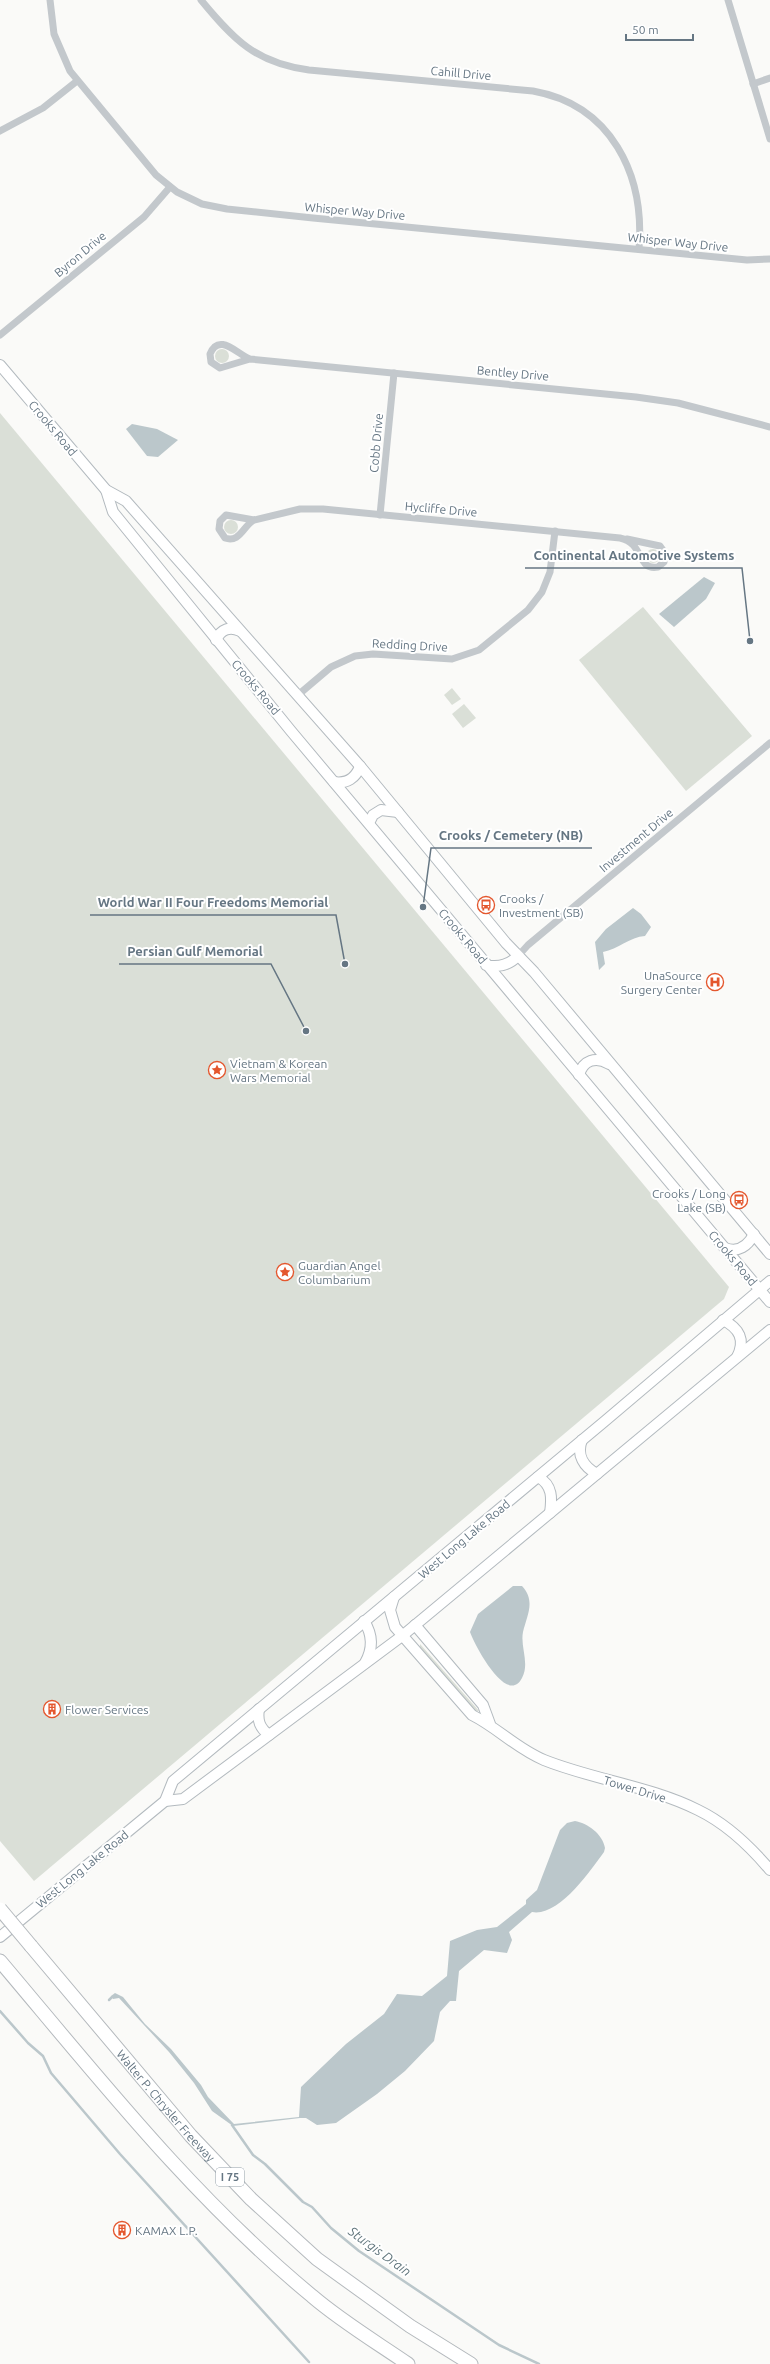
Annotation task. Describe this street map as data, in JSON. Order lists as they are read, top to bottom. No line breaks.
{"streets":{"highway":["Walter P. Chrysler Freeway","I 75"],"main road":["Crooks Road","West Long Lake Road","Tower Drive"],"street":["Cahill Drive","Whisper Way Drive","Byron Drive","Bentley Drive","Cobb Drive","Hycliffe Drive","Redding Drive","Investment Drive"]},"crossings":[["Cahill Drive","Whisper Way Drive"],["Whisper Way Drive","Byron Drive"],["Bentley Drive","Cobb Drive"],["Crooks Road","Redding Drive"],["Crooks Road","Investment Drive"],["Crooks Road","West Long Lake Road"],["Cobb Drive","Hycliffe Drive"],["Hycliffe Drive","Redding Drive"],["West Long Lake Road","Tower Drive"]],"water":["Sturgis Drain"],"places":{"other":["Continental Automotive Systems","Crooks / Cemetery (NB)","World War II Four Freedoms Memorial","Persian Gulf Memorial"],"bus stop":["Crooks / Investment (SB)","Crooks / Long Lake (SB)"],"hospital":["UnaSource Surgery Center"],"place":["Vietnam & Korean Wars Memorial","Guardian Angel Columbarium"],"building":["Flower Services","KAMAX L.P."]},"scale_bar":"50 m"}
